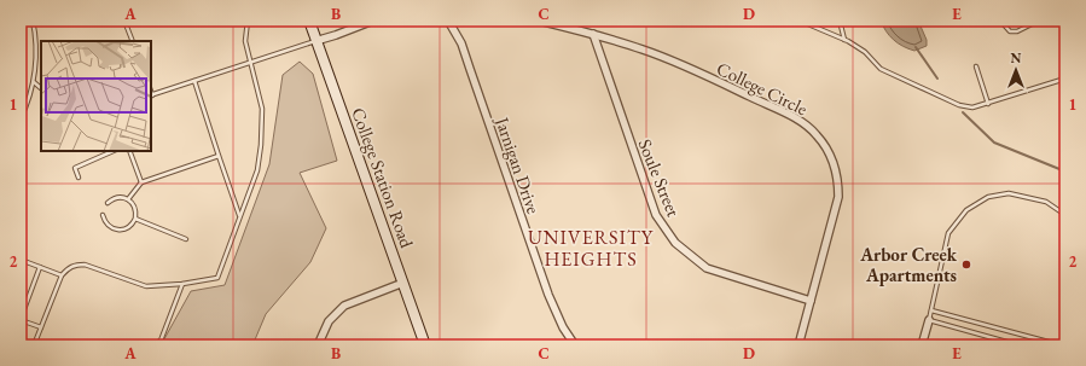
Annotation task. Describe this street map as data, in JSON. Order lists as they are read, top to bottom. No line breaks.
{"streets":{"main road":["College Station Road"],"street":["College Circle","Jarnigan Drive","Soule Street"]},"crossings":[["College Circle","Soule Street"]],"districts":["UNIVERSITY HEIGHTS"],"places":["Arbor Creek Apartments"],"north":"top","grid":{"columns":["A","B","C","D","E"],"rows":["1","2"]}}
